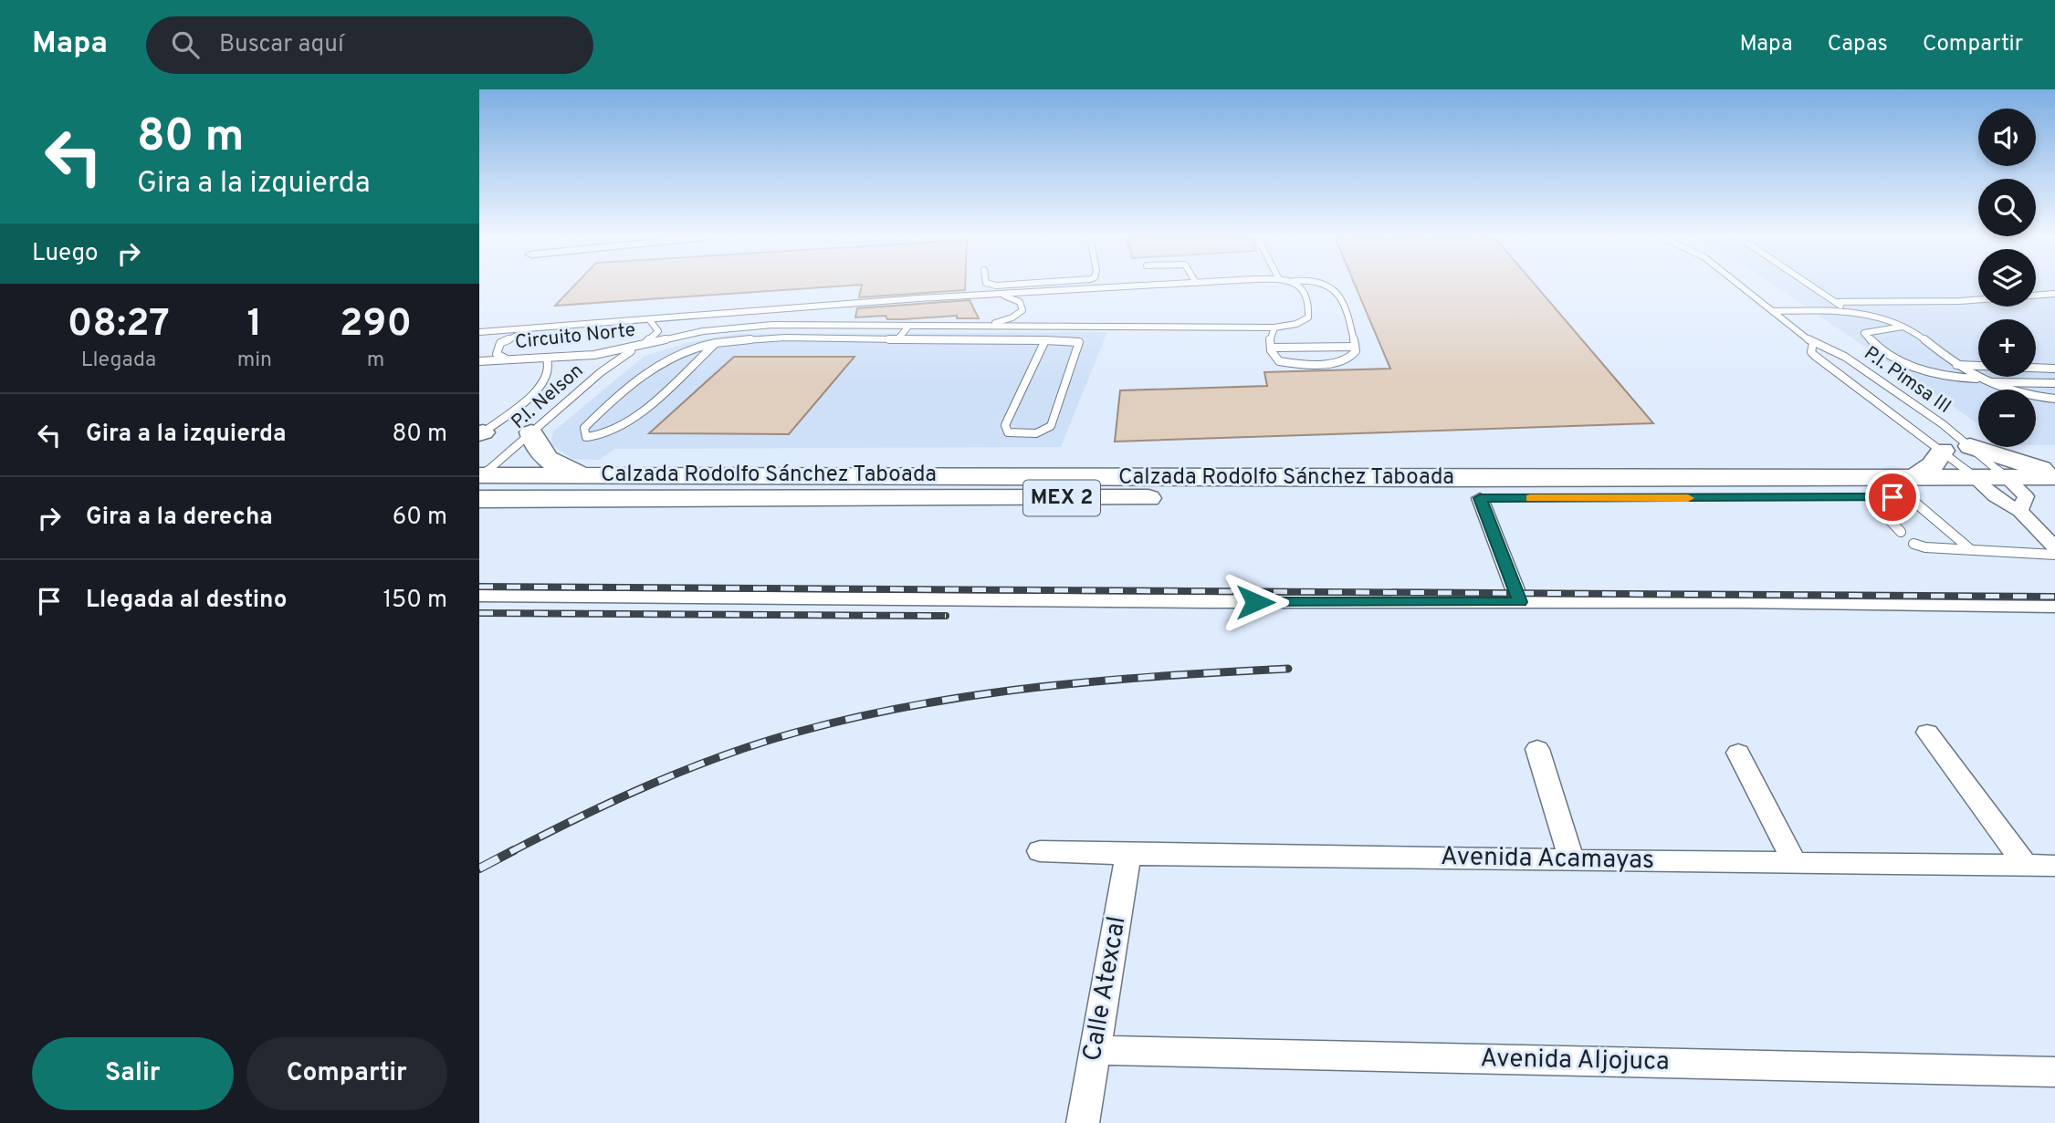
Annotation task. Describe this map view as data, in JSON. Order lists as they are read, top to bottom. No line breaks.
{"streets":{"main road":["Calzada Rodolfo Sánchez Taboada","MEX 2"],"street":["Avenida Acamayas","Calle Atexcal","Avenida Aljojuca"],"lane":["Circuito Norte","P.I. Pimsa III","P.I. Nelson"]},"crossings":[["Circuito Norte","P.I. Nelson"],["P.I. Pimsa III","Calzada Rodolfo Sánchez Taboada"],["P.I. Nelson","Calzada Rodolfo Sánchez Taboada"],["Avenida Acamayas","Calle Atexcal"],["Calle Atexcal","Avenida Aljojuca"]],"page":{"header":"Mapa","search":"Buscar aquí","nav":["Mapa","Capas","Compartir"],"turn":["80 m","Gira a la izquierda"],"map_buttons":["+","−"],"then":"Luego","eta":["08:27","Llegada","1","min","290","m"],"list":[{"name":"Gira a la izquierda","value":"80 m"},{"name":"Gira a la derecha","value":"60 m"},{"name":"Llegada al destino","value":"150 m"}],"buttons":["Salir","Compartir"]}}
